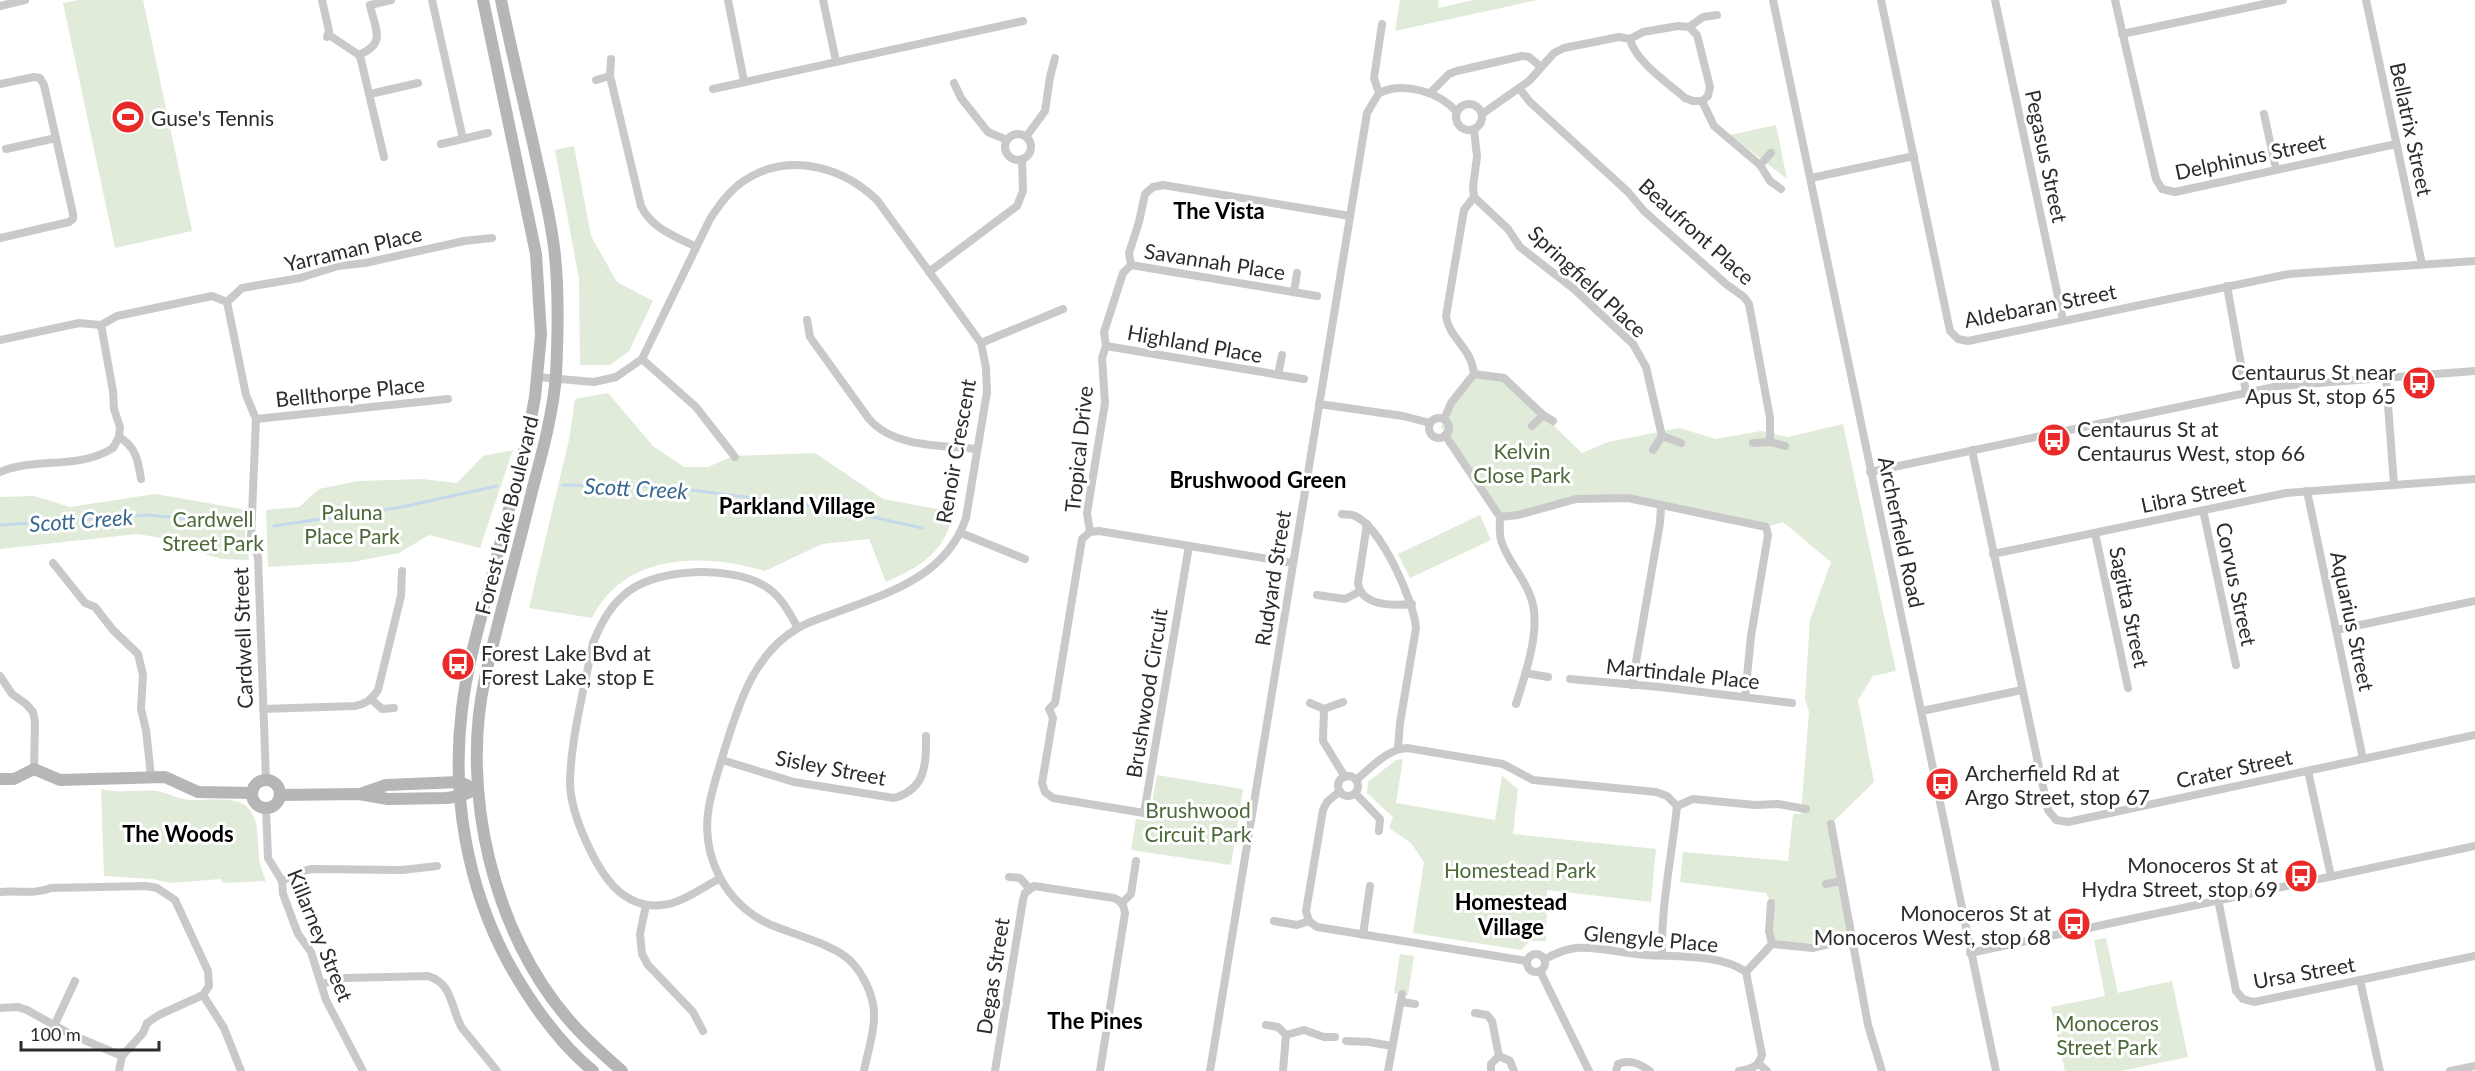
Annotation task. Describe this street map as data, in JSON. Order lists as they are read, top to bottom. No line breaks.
{"streets":{"main road":["Forest Lake Boulevard"],"street":["Bellatrix Street","Pegasus Street","Delphinus Street","Beaufront Place","Yarraman Place","Savannah Place","Springfield Place","Aldebaran Street","Highland Place","Bellthorpe Place","Tropical Drive","Renoir Crescent","Libra Street","Archerfield Road","Rudyard Street","Corvus Street","Sagitta Street","Aquarius Street","Cardwell Street","Martindale Place","Brushwood Circuit","Sisley Street","Crater Street","Killarney Street","Glengyle Place","Ursa Street","Degas Street"]},"crossings":[["Bellatrix Street","Delphinus Street"],["Bellatrix Street","Aldebaran Street"],["Pegasus Street","Aldebaran Street"],["Yarraman Place","Cardwell Street"],["Savannah Place","Tropical Drive"],["Highland Place","Tropical Drive"],["Bellthorpe Place","Cardwell Street"],["Tropical Drive","Rudyard Street"],["Tropical Drive","Brushwood Circuit"],["Renoir Crescent","Forest Lake Boulevard"],["Renoir Crescent","Sisley Street"],["Libra Street","Corvus Street"],["Libra Street","Sagitta Street"],["Libra Street","Aquarius Street"],["Libra Street","Crater Street"],["Aquarius Street","Crater Street"],["Cardwell Street","Killarney Street"]],"districts":["The Vista","Brushwood Green","Parkland Village","The Woods","Homestead Village","The Pines"],"water":["Scott Creek"],"parks":["Kelvin Close Park","Paluna Place Park","Cardwell Street Park","Brushwood Circuit Park","Homestead Park","Monoceros Street Park"],"places":{"sports":["Guse's Tennis"],"bus stop":["Centaurus St near Apus St, stop 65","Centaurus St at Centaurus West, stop 66","Forest Lake Bvd at Forest Lake, stop E","Archerfield Rd at Argo Street, stop 67","Monoceros St at Hydra Street, stop 69","Monoceros St at Monoceros West, stop 68"]},"scale_bar":"100 m"}
